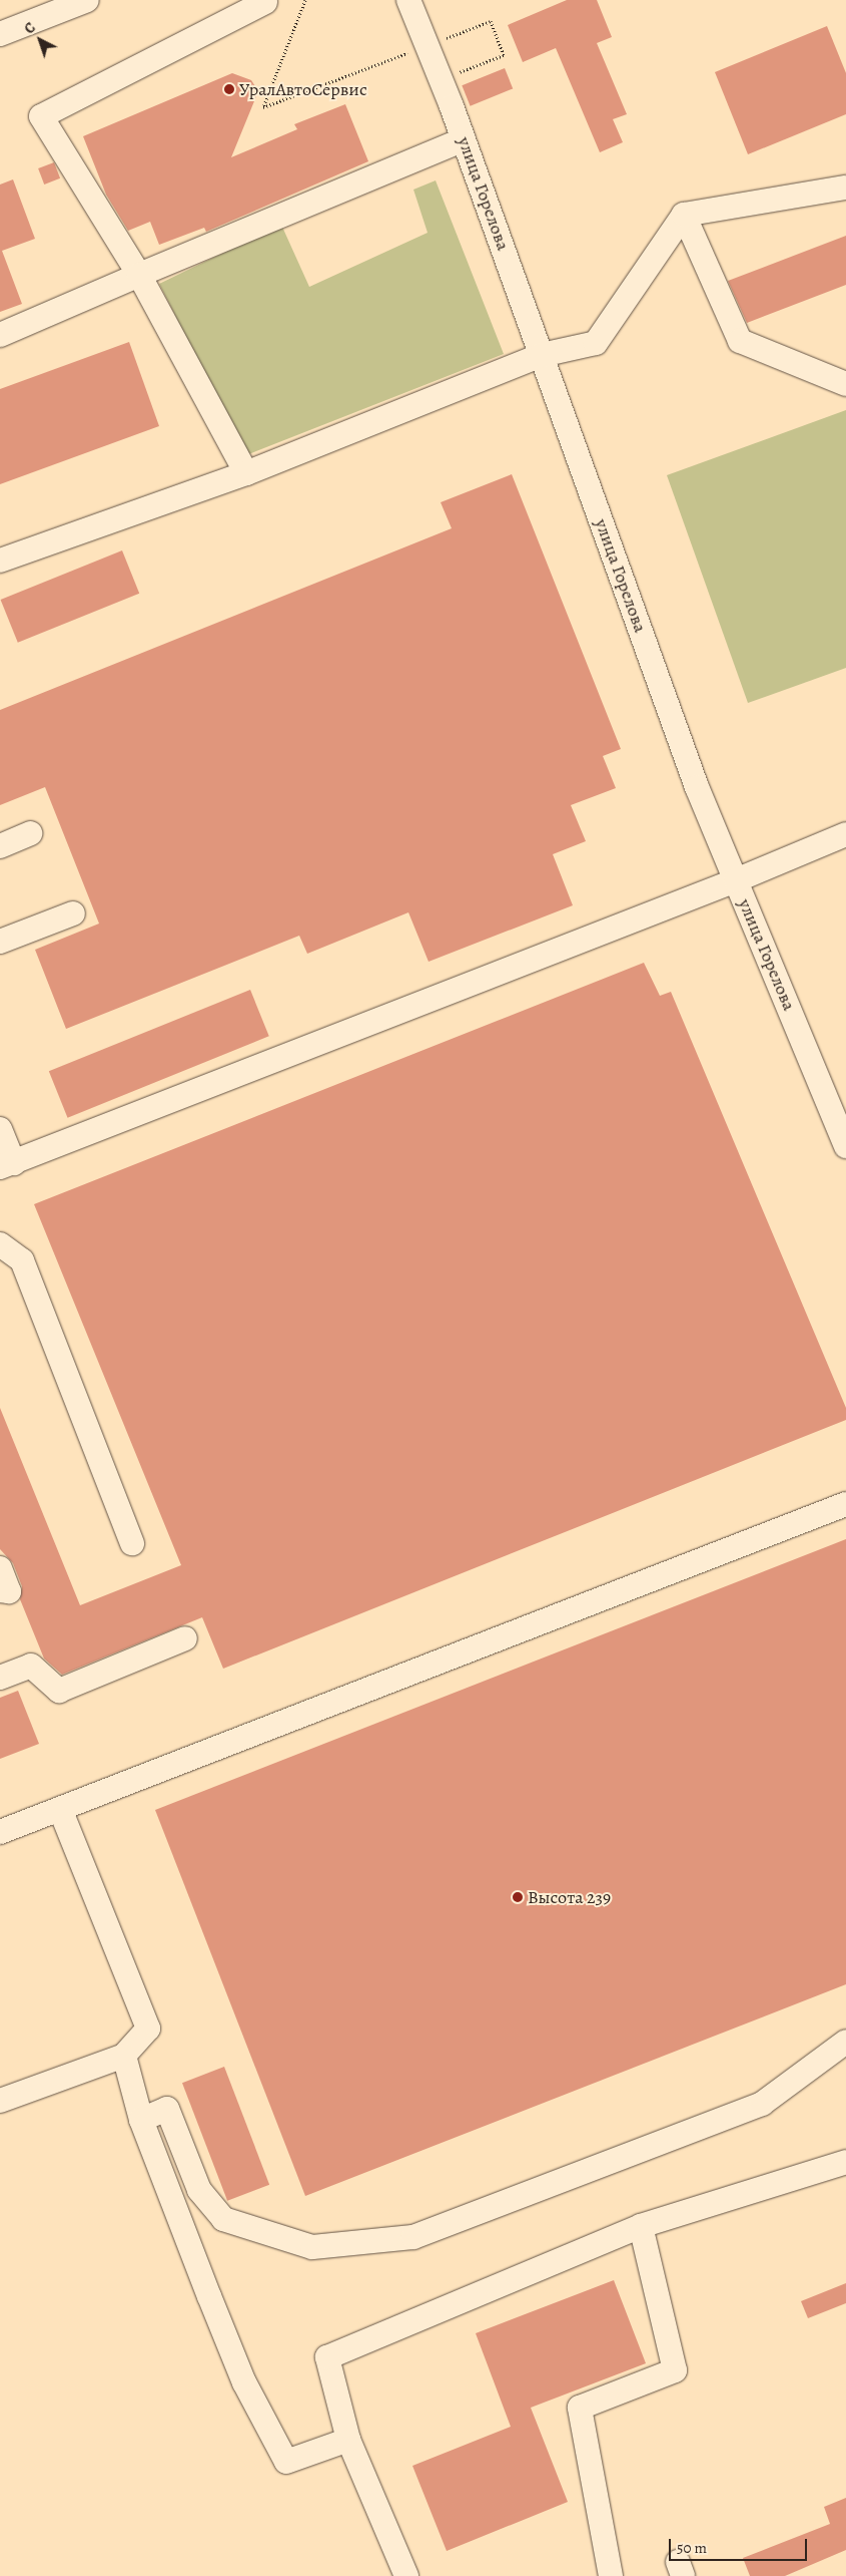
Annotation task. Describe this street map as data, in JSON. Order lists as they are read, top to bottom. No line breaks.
{"streets":{"street":["улица Горелова"]},"places":["УралАвтоСервис","Высота 239"],"scale_bar":"50 m","north":"top left"}
